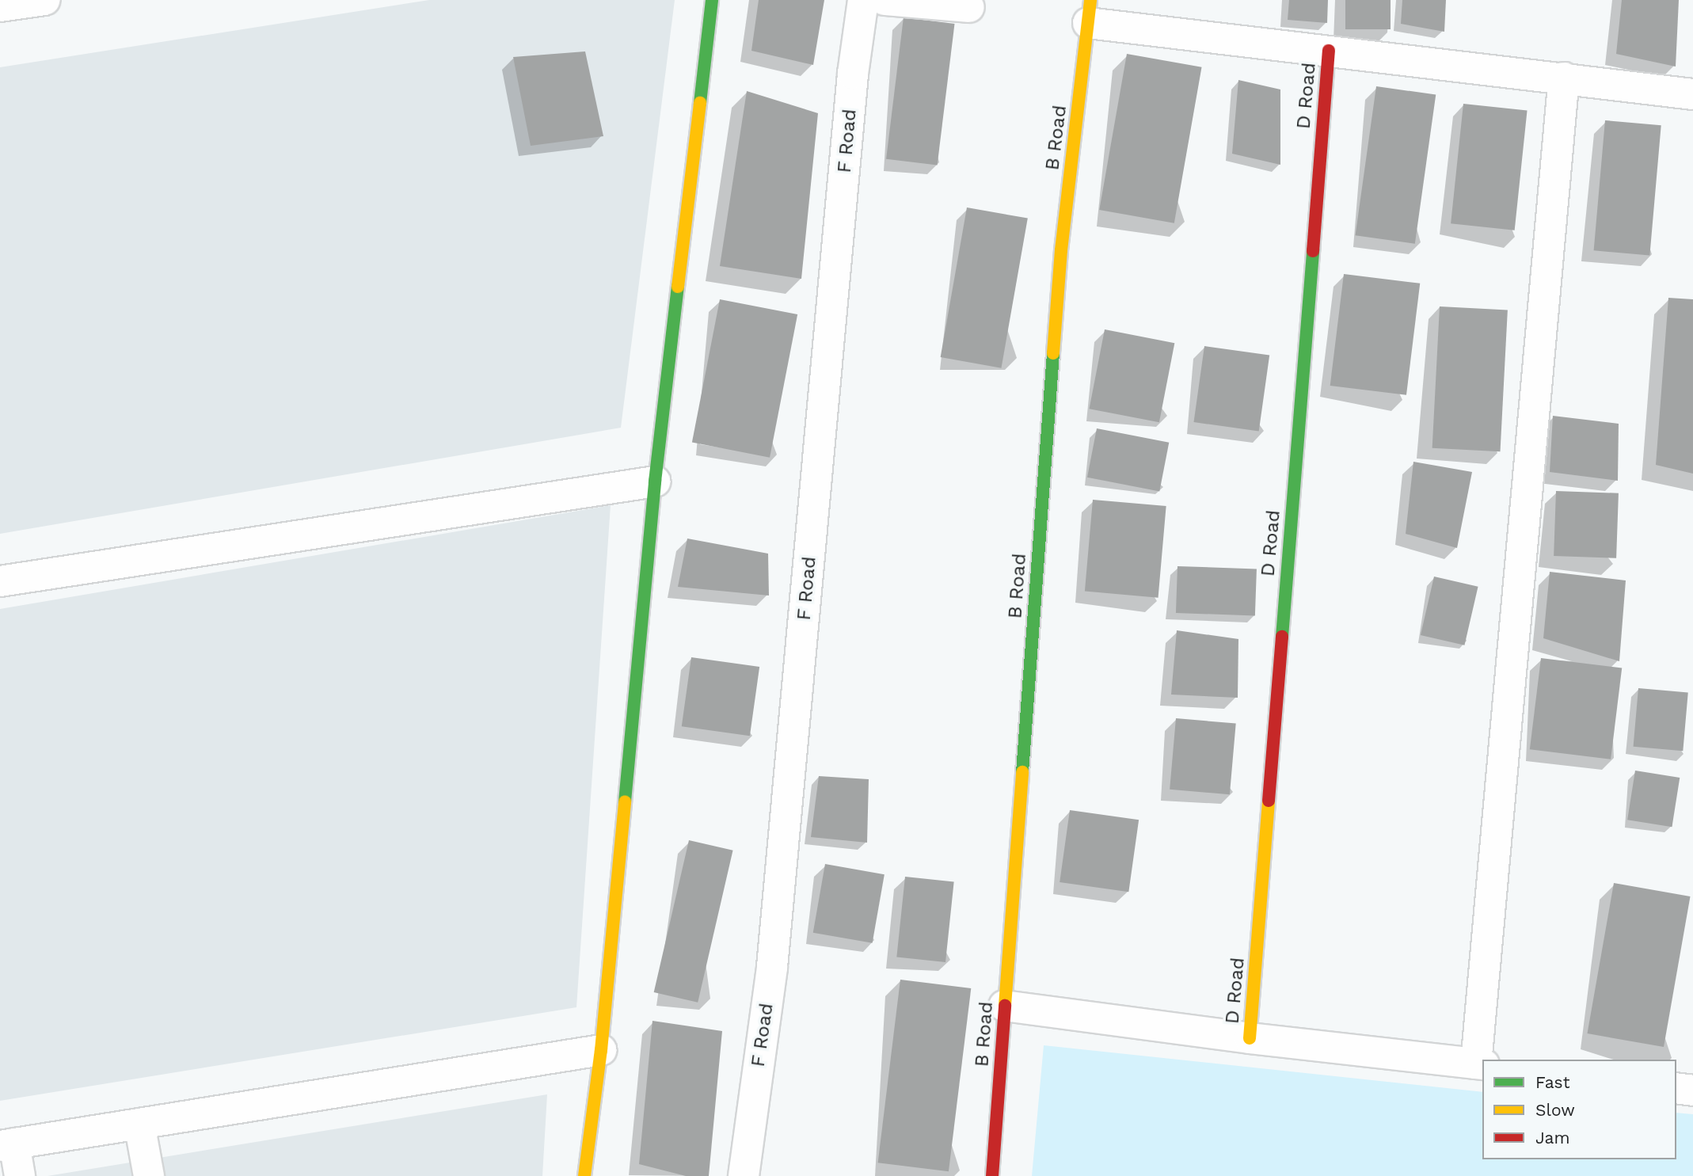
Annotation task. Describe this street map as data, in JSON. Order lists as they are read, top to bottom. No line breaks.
{"streets":{"street":["D Road","B Road","F Road"]},"legend":["Fast","Slow","Jam"]}
